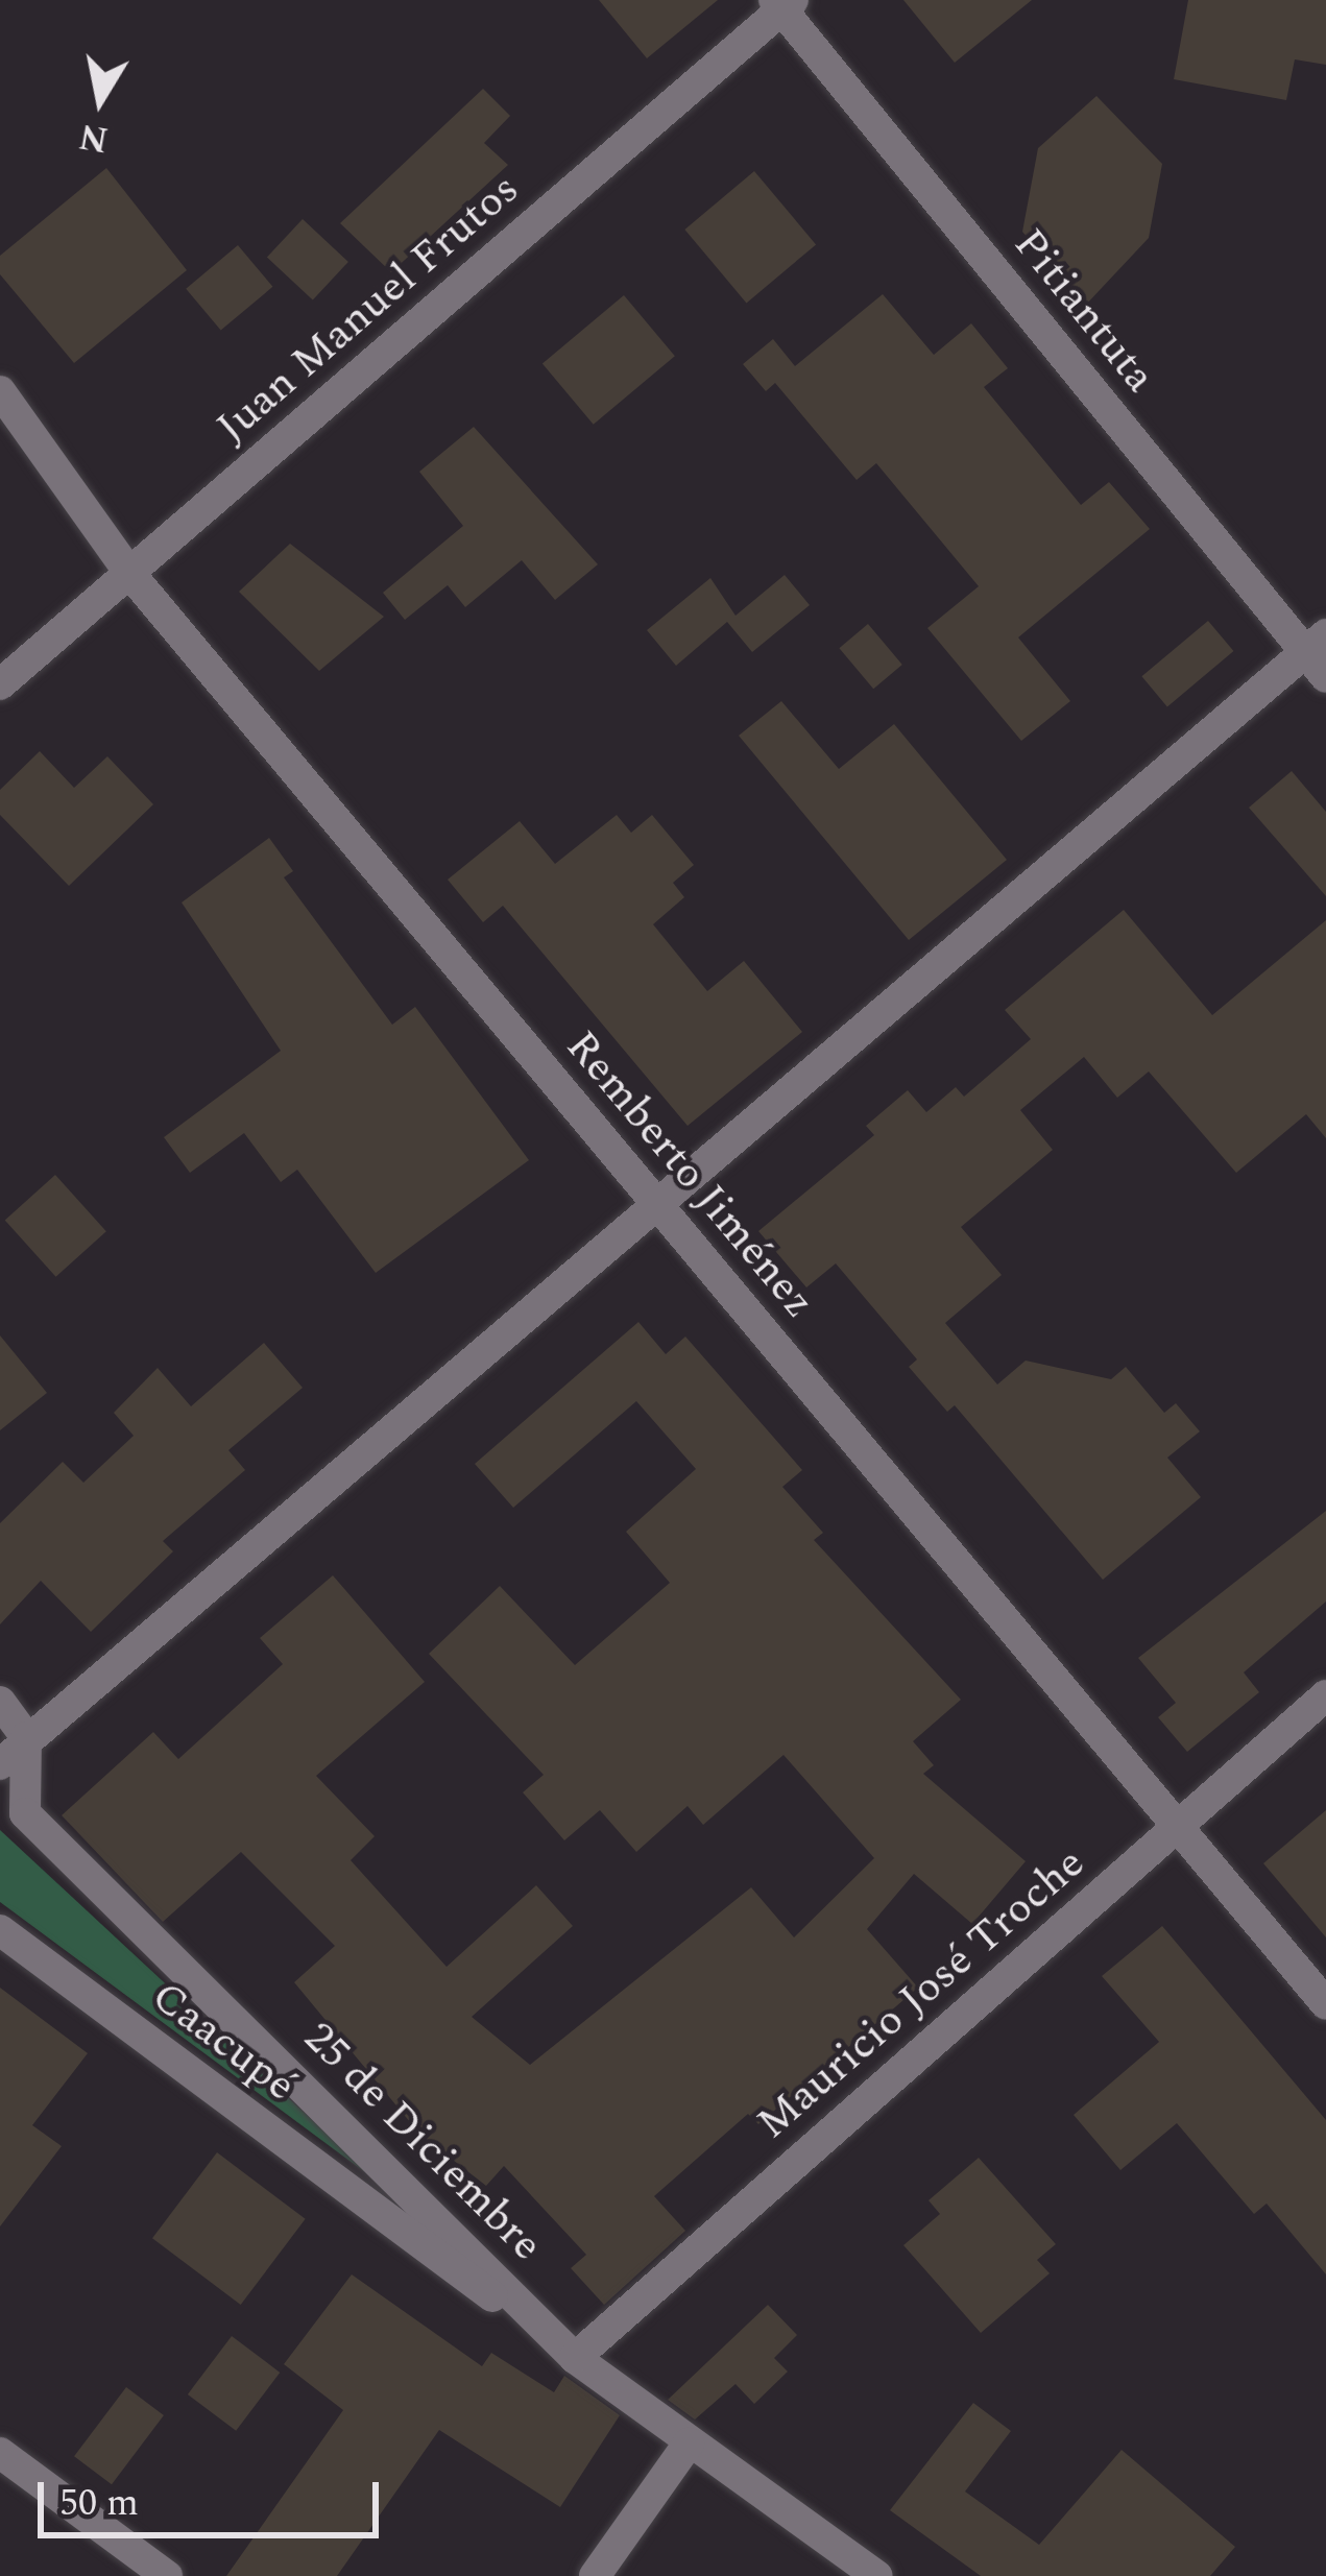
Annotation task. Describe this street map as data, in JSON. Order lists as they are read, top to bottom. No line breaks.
{"streets":{"street":["Juan Manuel Frutos","Pitiantuta","Remberto Jiménez","Mauricio José Troche","Caacupé","25 de Diciembre"]},"crossings":[["Juan Manuel Frutos","Pitiantuta"],["Juan Manuel Frutos","Remberto Jiménez"],["Remberto Jiménez","Mauricio José Troche"],["Mauricio José Troche","Caacupé"],["Mauricio José Troche","25 de Diciembre"],["Caacupé","25 de Diciembre"]],"scale_bar":"50 m","north":"bottom"}
